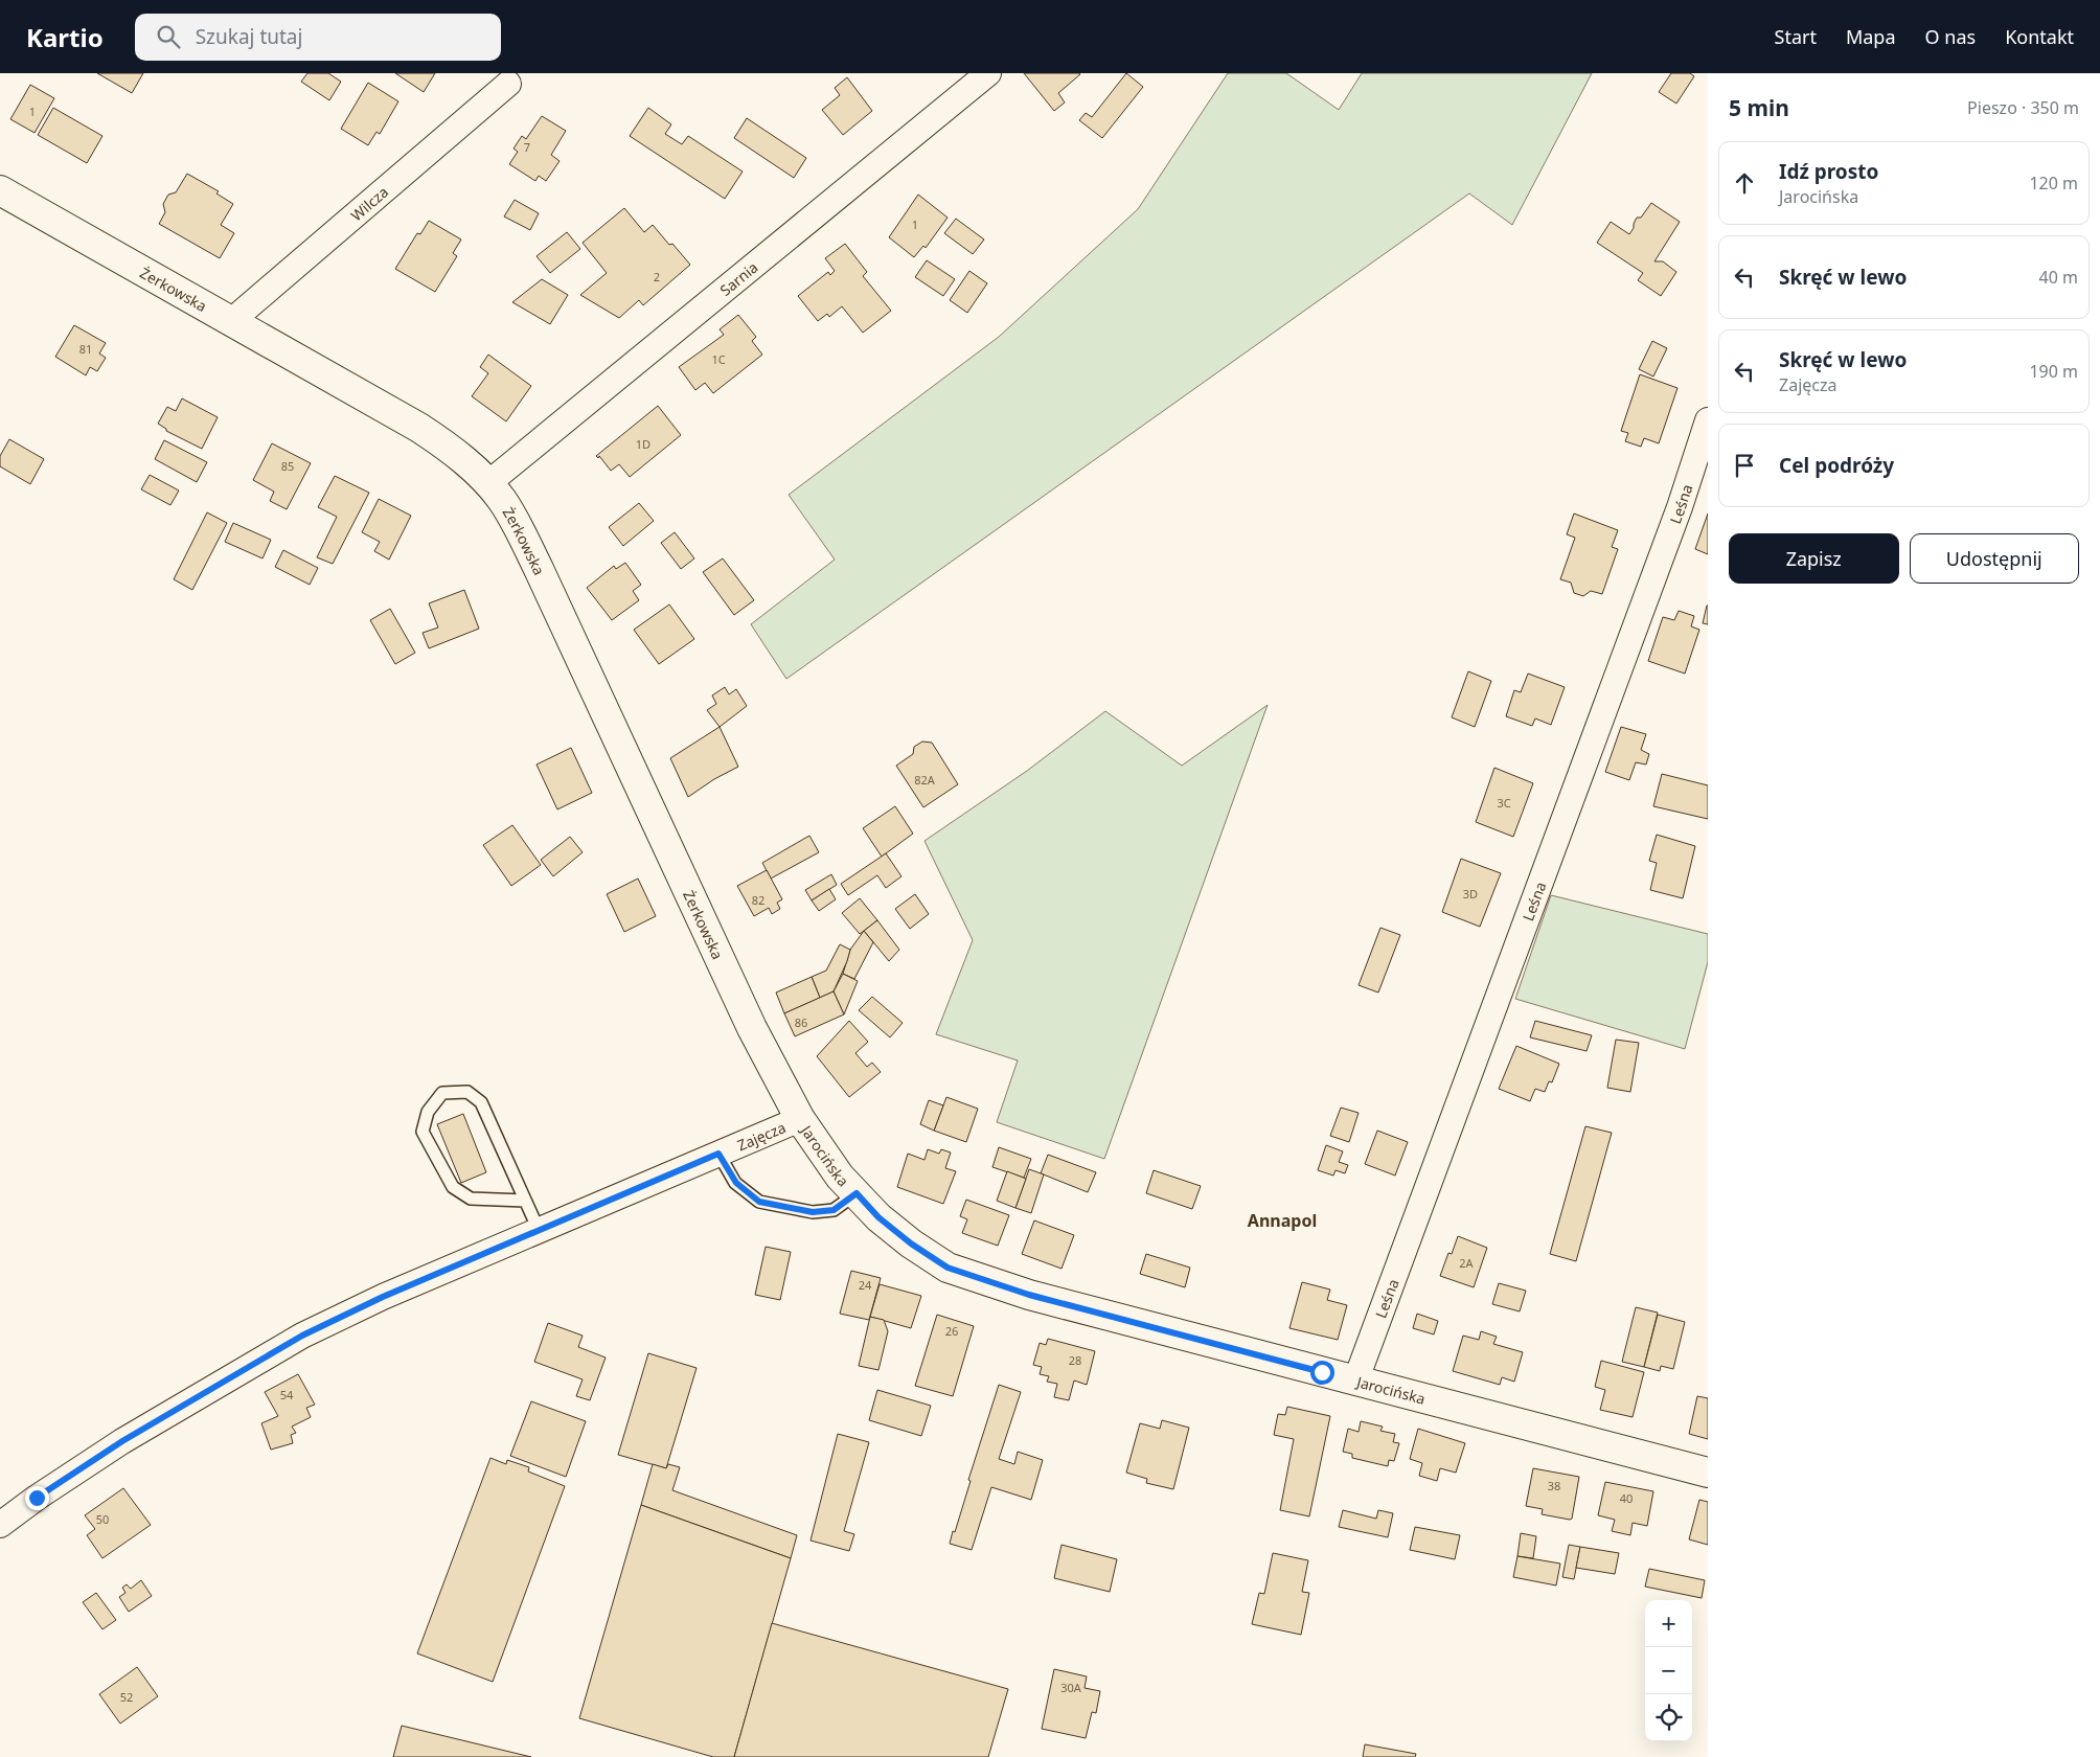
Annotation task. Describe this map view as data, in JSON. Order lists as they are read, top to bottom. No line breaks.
{"streets":{"street":["Wilcza","Sarnia","Żerkowska","Leśna","Zajęcza","Jarocińska"]},"crossings":[["Wilcza","Żerkowska"],["Sarnia","Żerkowska"],["Żerkowska","Zajęcza"],["Żerkowska","Jarocińska"],["Leśna","Jarocińska"],["Zajęcza","Jarocińska"]],"districts":["Annapol"],"house_numbers":["1","7","1","2","81","1C","1D","85","82A","3C","3D","82","86","2A","24","26","28","54","38","40","50","30A","52"],"page":{"header":"Kartio","search":"Szukaj tutaj","nav":["Start","Mapa","O nas","Kontakt"],"heading":["5 min","Pieszo · 350 m"],"list":[["Idź prosto","Jarocińska","120 m"],["Skręć w lewo","40 m"],["Skręć w lewo","Zajęcza","190 m"],"Cel podróży"],"buttons":["Zapisz","Udostępnij"],"map_buttons":["+","−"]}}
